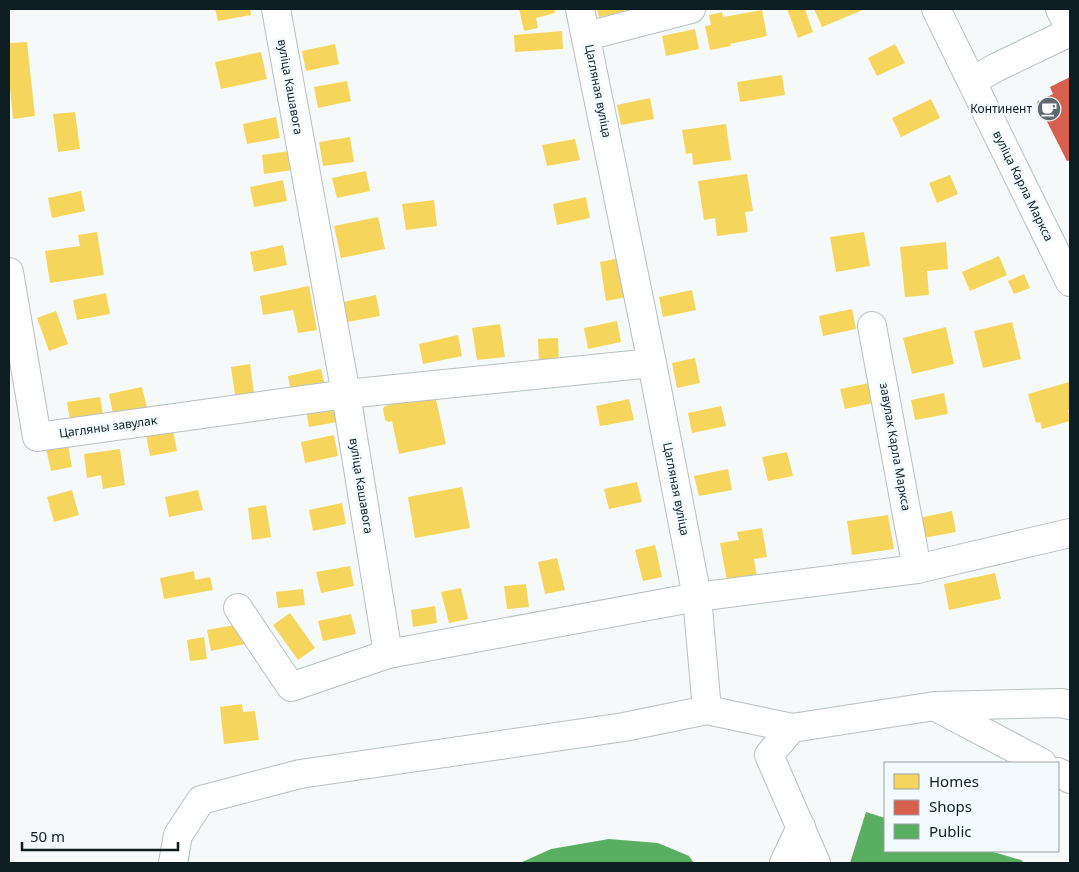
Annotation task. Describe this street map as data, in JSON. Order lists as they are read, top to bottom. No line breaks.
{"streets":{"street":["вуліца Кашавога","Цагляная вуліца","вуліца Карла Маркса","Цагляны завулак","завулак Карла Маркса"]},"crossings":[["вуліца Кашавога","Цагляны завулак"]],"places":{"cafe":["Континент"]},"legend":["Homes","Shops","Public"],"scale_bar":"50 m"}
